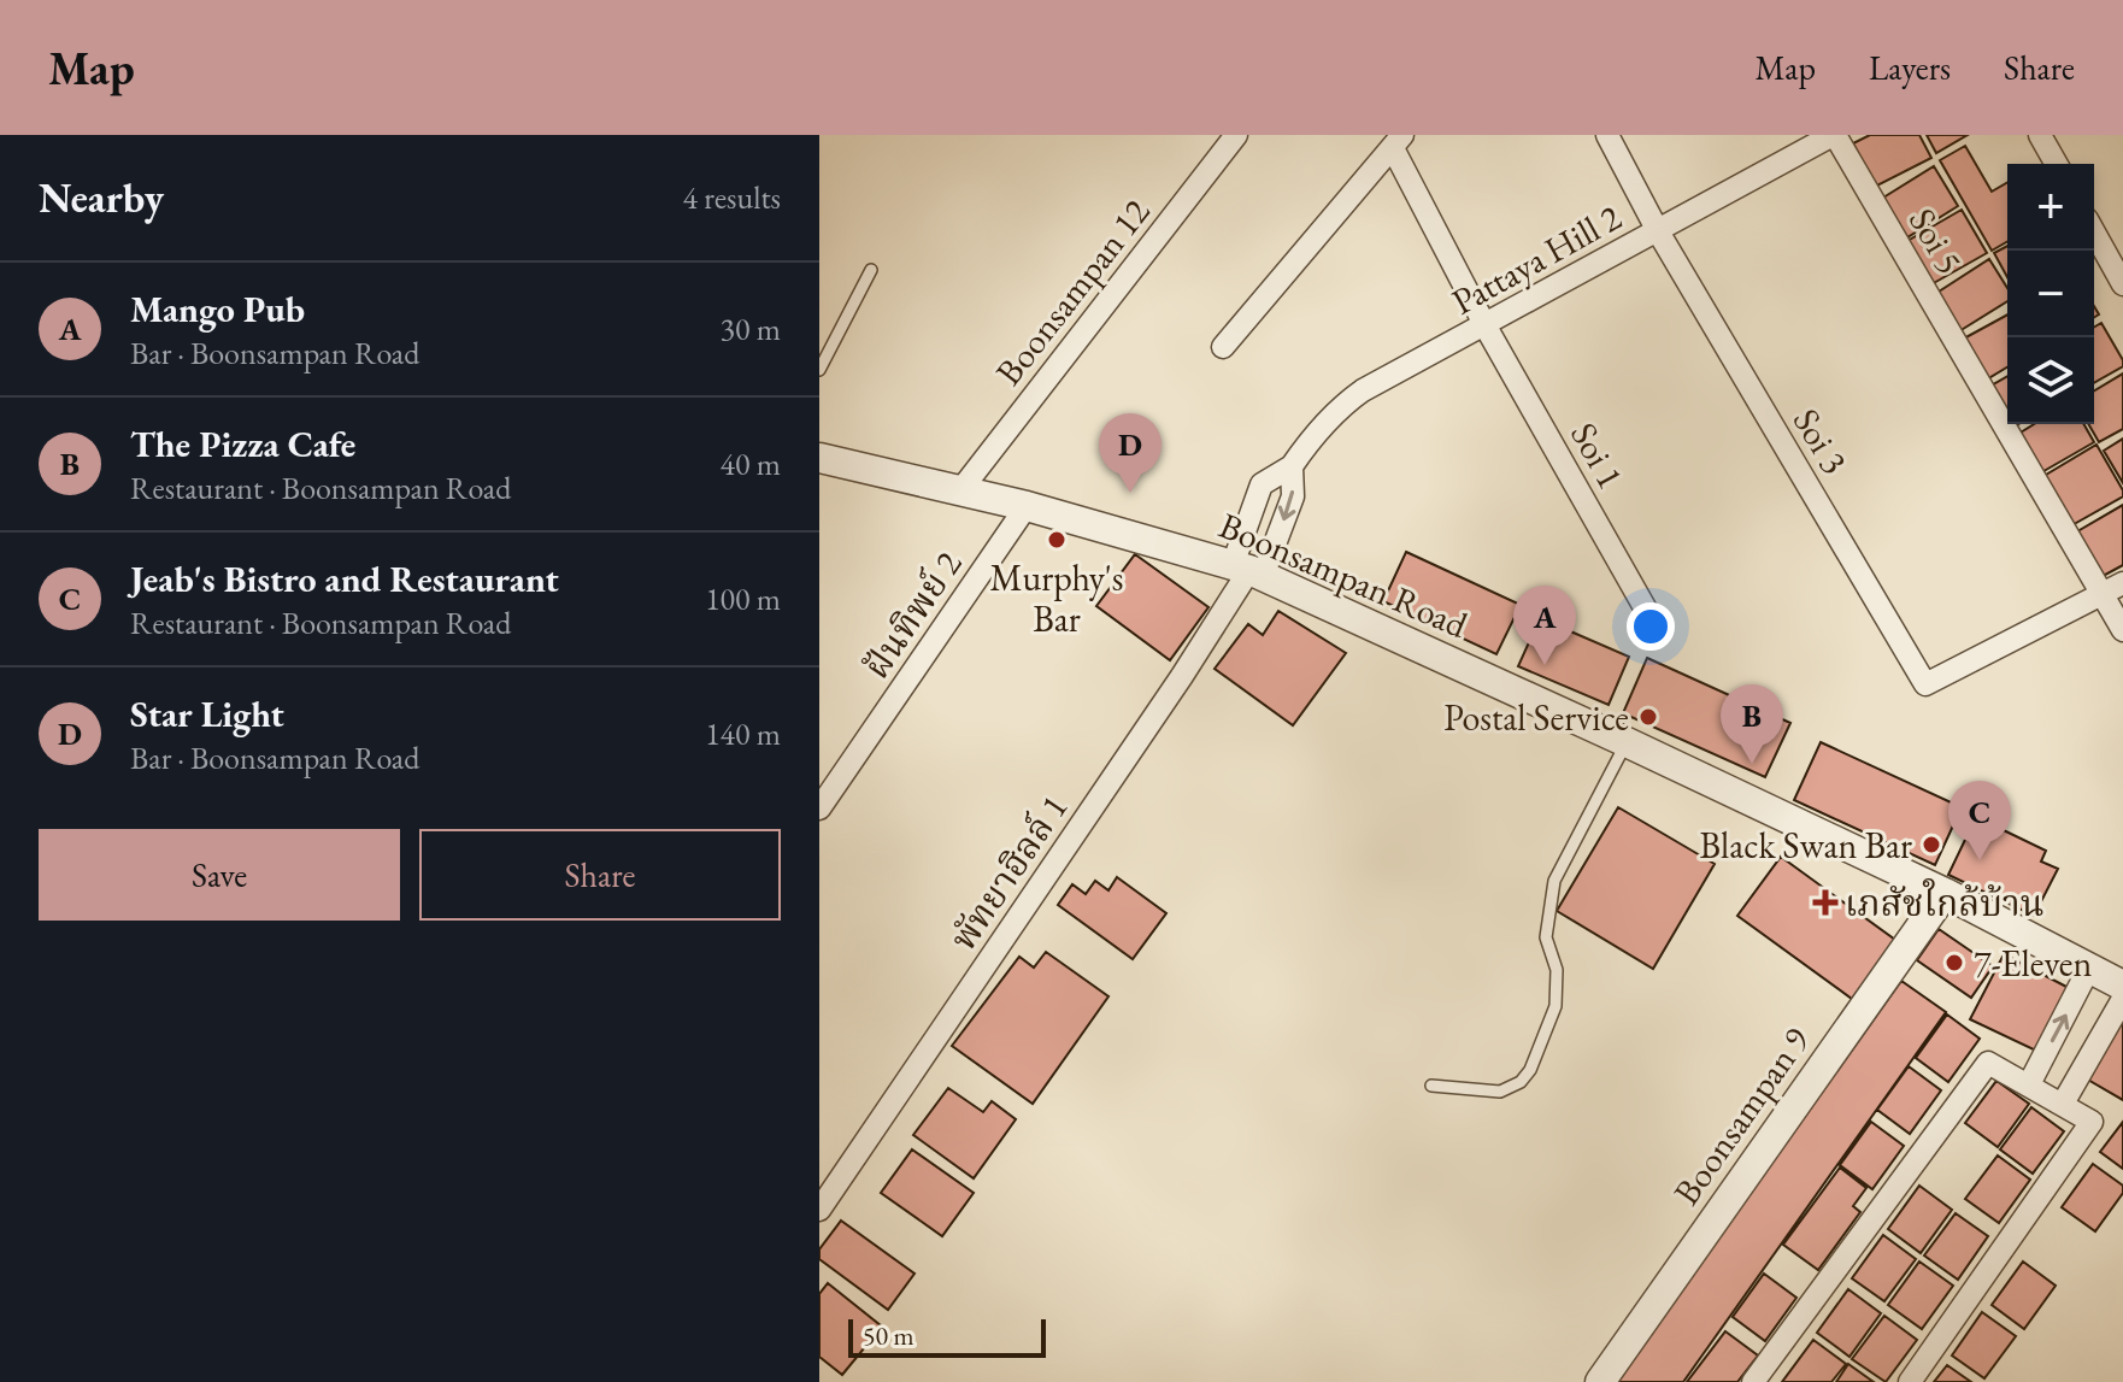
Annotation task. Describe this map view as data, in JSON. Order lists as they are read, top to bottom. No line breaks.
{"streets":{"street":["Soi 5","Pattaya Hill 2","Boonsampan 12","Soi 3","Soi 1","Boonsampan Road","ฝันทิพย์ 2","พัทยาฮิลล์ 1","Boonsampan 9"]},"crossings":[["Soi 5","Pattaya Hill 2"],["Soi 5","Soi 3"],["Pattaya Hill 2","Soi 3"],["Pattaya Hill 2","Soi 1"],["Pattaya Hill 2","Boonsampan Road"],["Pattaya Hill 2","พัทยาฮิลล์ 1"],["Boonsampan 12","Boonsampan Road"],["Boonsampan Road","ฝันทิพย์ 2"],["Boonsampan Road","พัทยาฮิลล์ 1"],["Boonsampan Road","Boonsampan 9"]],"places":{"other":["Murphy's Bar","Postal Service","Black Swan Bar","7-Eleven"],"health":["เภสัชใกล้บ้าน"]},"scale_bar":"50 m","page":{"header":"Map","nav":["Map","Layers","Share"],"heading":["Nearby","4 results"],"map_buttons":["+","−"],"list":[{"mark":"A","name":"Mango Pub","note":"Bar · Boonsampan Road","value":"30 m"},{"mark":"B","name":"The Pizza Cafe","note":"Restaurant · Boonsampan Road","value":"40 m"},{"mark":"C","name":"Jeab's Bistro and Restaurant","note":"Restaurant · Boonsampan Road","value":"100 m"},{"mark":"D","name":"Star Light","note":"Bar · Boonsampan Road","value":"140 m"}],"pins":["D","A","B","C"],"buttons":["Save","Share"],"scale":"50 m"}}
